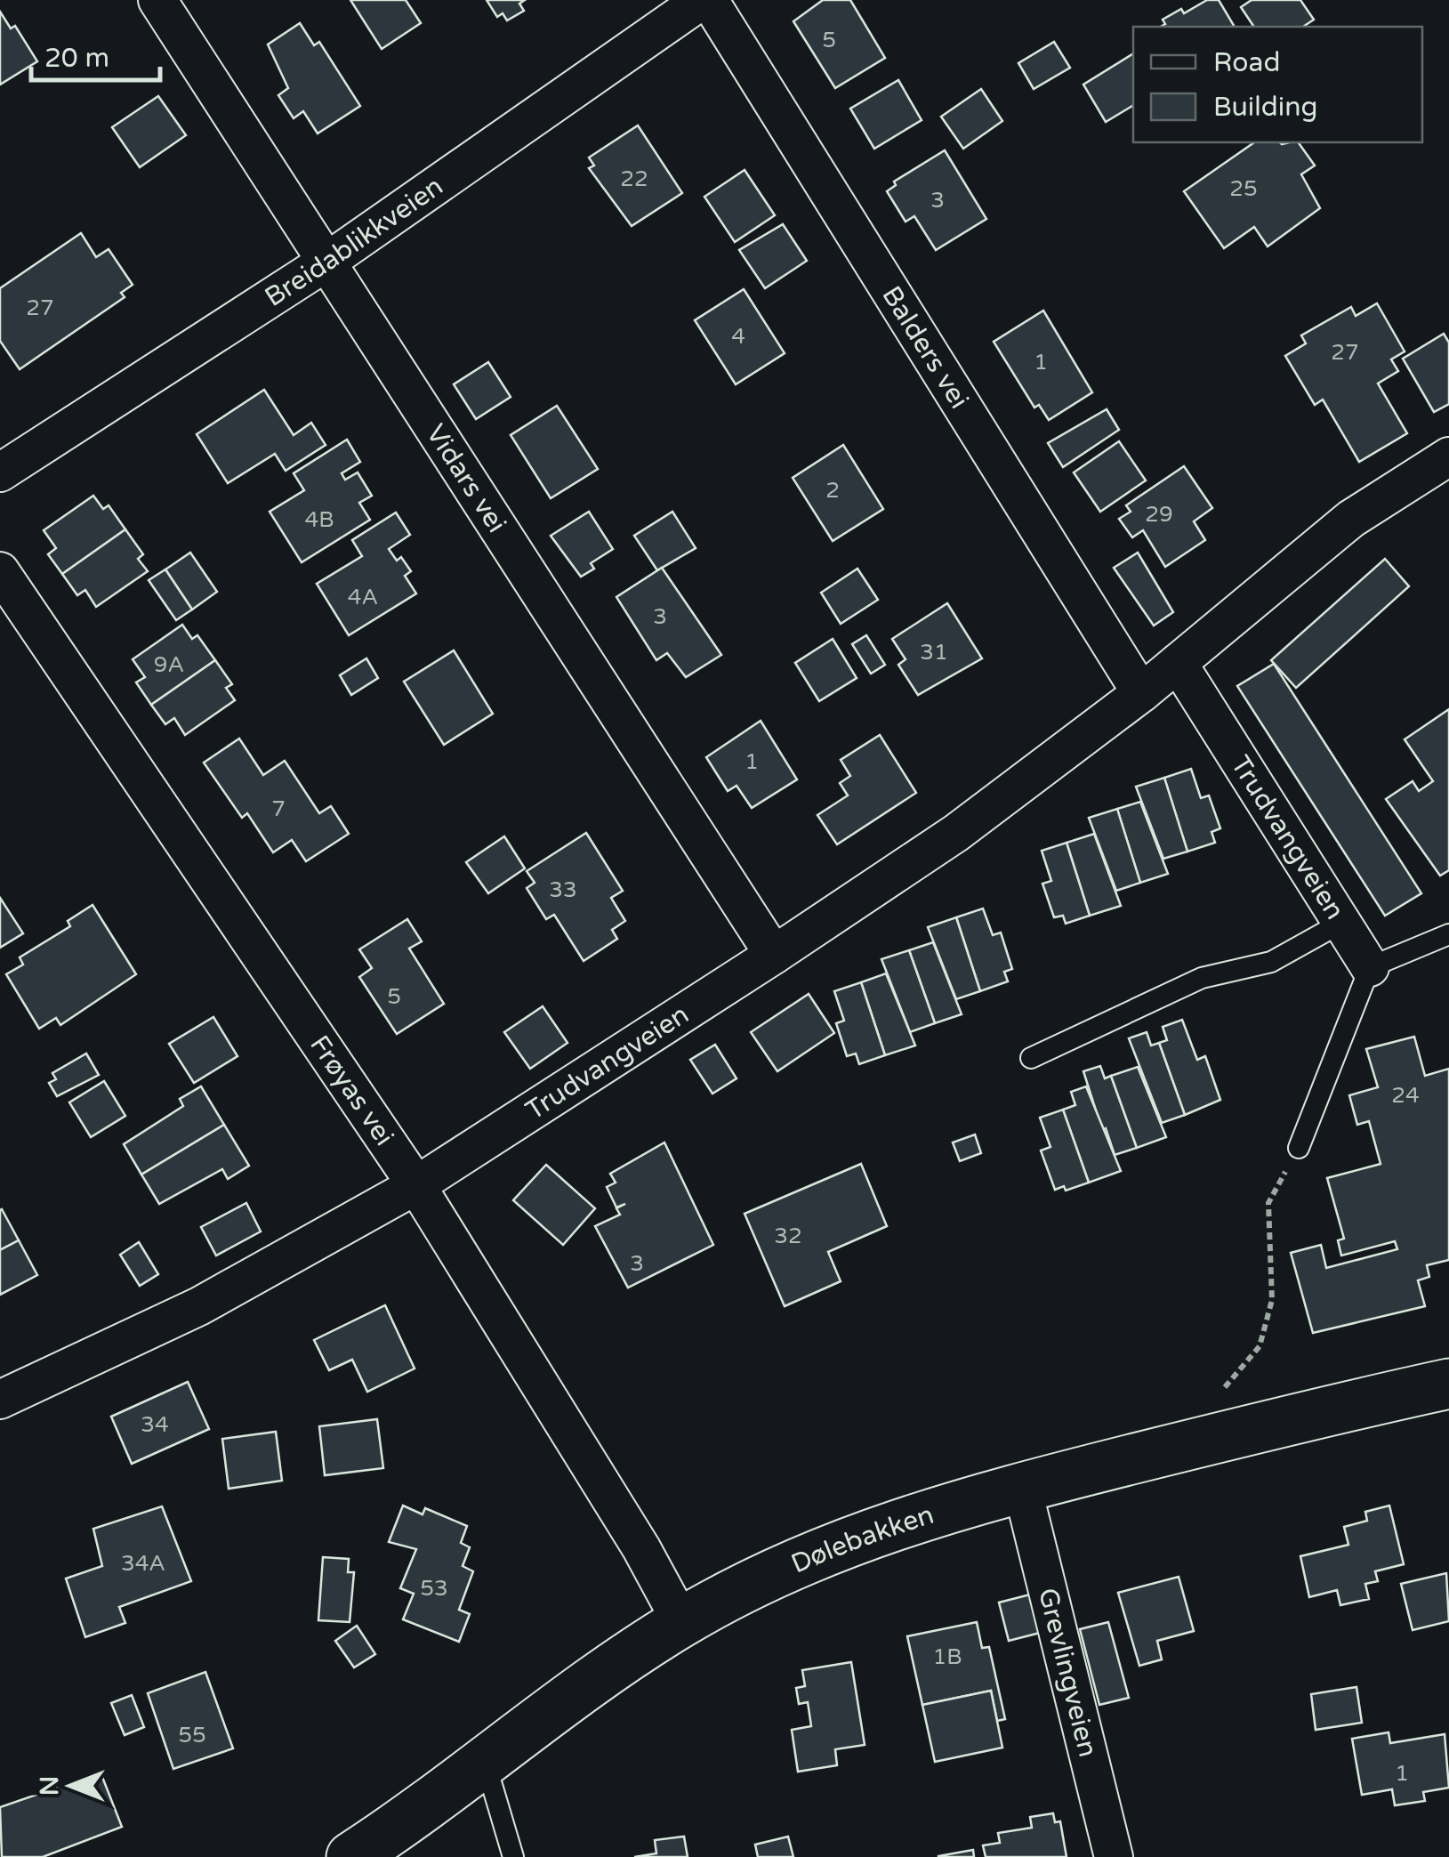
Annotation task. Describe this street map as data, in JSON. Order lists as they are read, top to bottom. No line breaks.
{"streets":{"main road":["Dølebakken"],"street":["Breidablikkveien","Balders vei","Vidars vei","Trudvangveien","Frøyas vei","Grevlingveien"]},"crossings":[["Breidablikkveien","Balders vei"],["Breidablikkveien","Vidars vei"],["Balders vei","Trudvangveien"],["Vidars vei","Trudvangveien"],["Trudvangveien","Frøyas vei"],["Frøyas vei","Dølebakken"],["Dølebakken","Grevlingveien"]],"house_numbers":["5","22","25","3","27","4","27","1","2","29","4B","4A","3","31","9A","1","7","33","5","24","32","3","34","34A","53","1B","55","1"],"legend":["Road","Building"],"scale_bar":"20 m","north":"left"}
